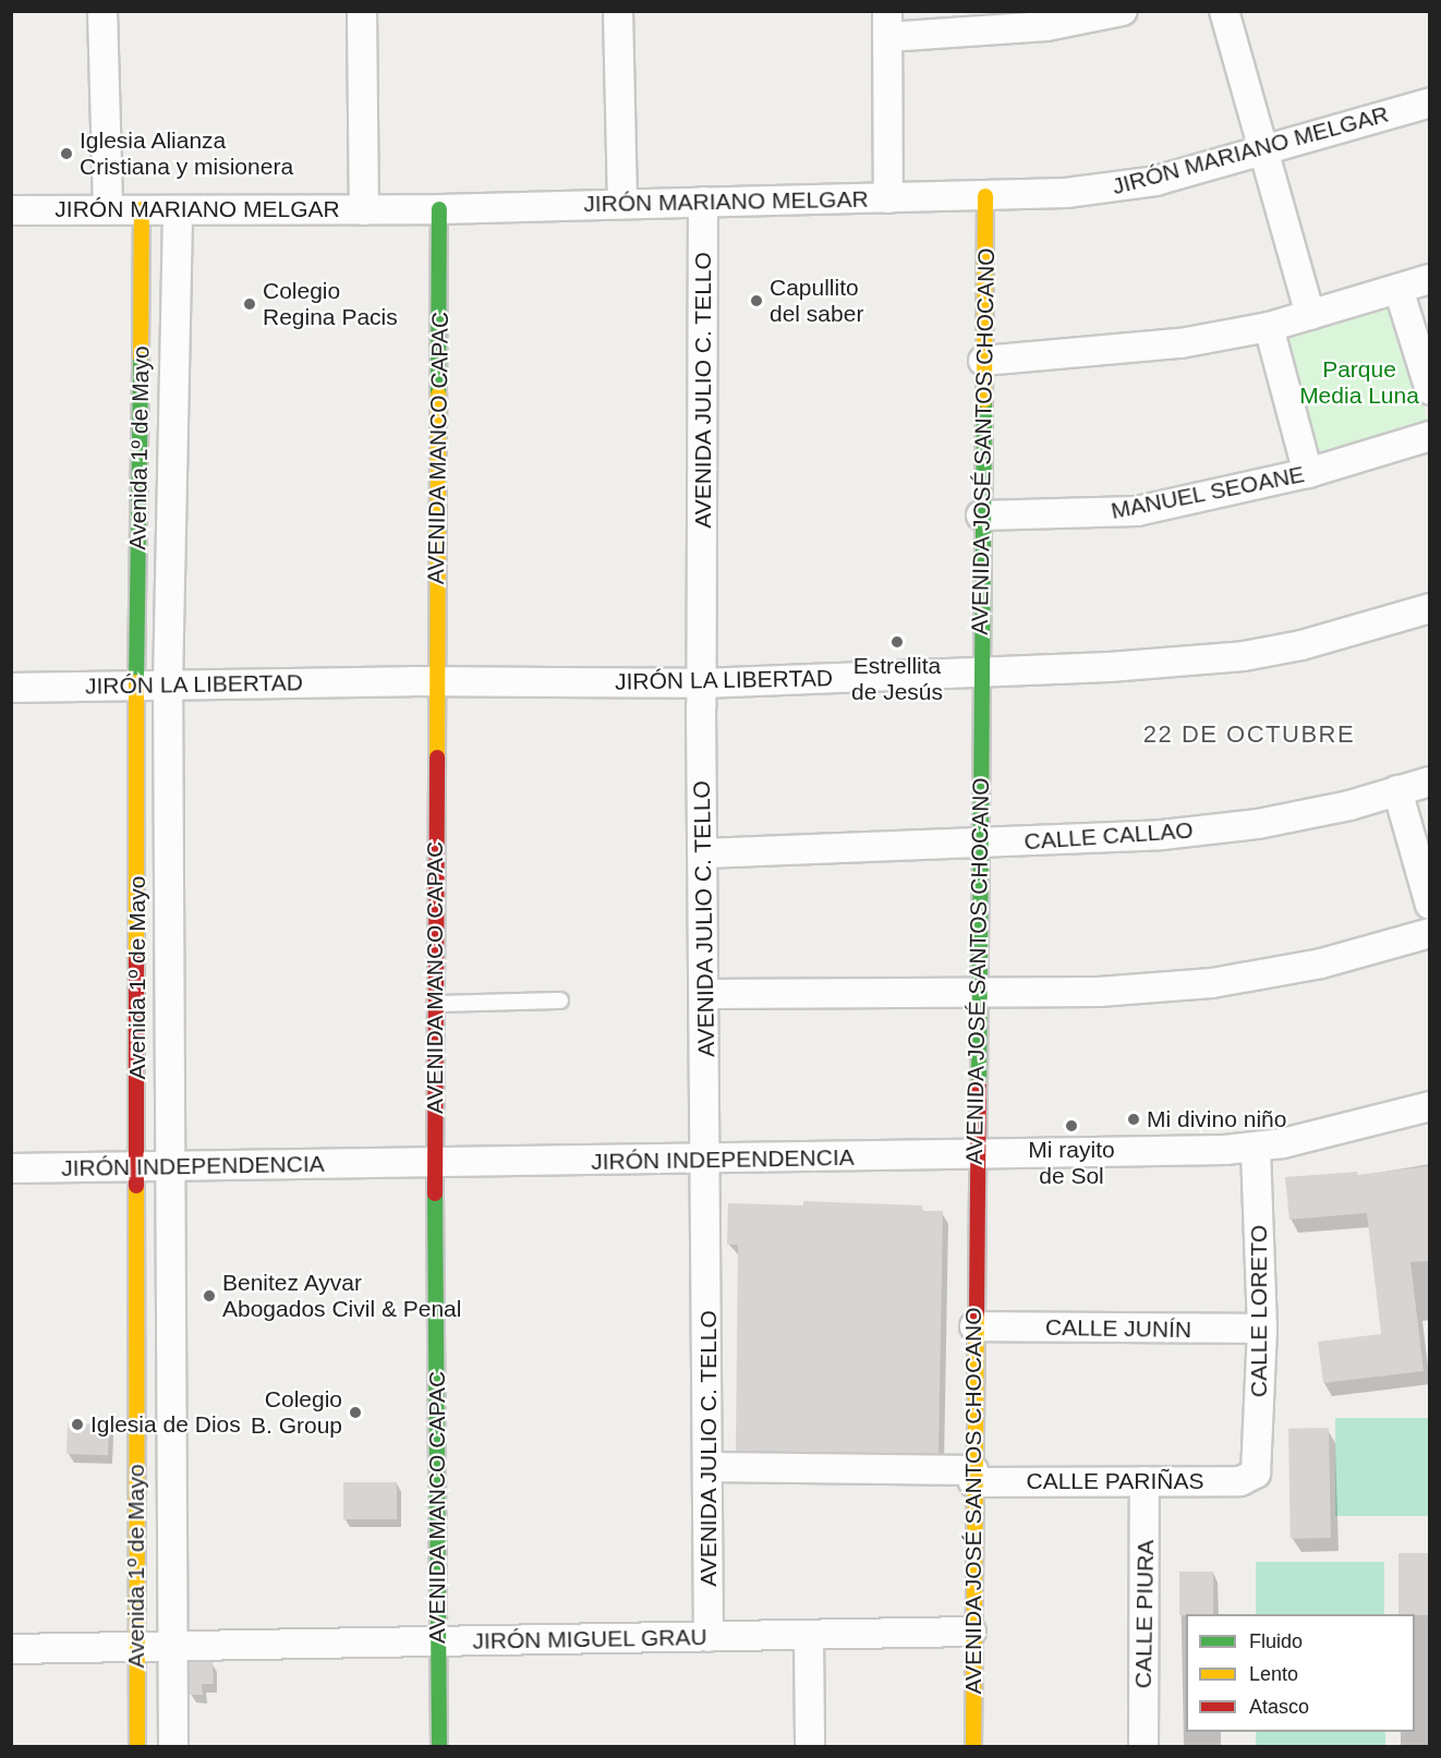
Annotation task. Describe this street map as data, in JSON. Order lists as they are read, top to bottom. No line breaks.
{"streets":{"street":["JIRÓN MARIANO MELGAR","AVENIDA JULIO C. TELLO","AVENIDA JOSÉ SANTOS CHOCANO","Avenida 1º de Mayo","AVENIDA MANCO CAPAC","MANUEL SEOANE","JIRÓN LA LIBERTAD","CALLE CALLAO","JIRÓN INDEPENDENCIA","CALLE LORETO","CALLE JUNÍN","CALLE PARIÑAS","CALLE PIURA","JIRÓN MIGUEL GRAU"]},"crossings":[["JIRÓN MARIANO MELGAR","AVENIDA JULIO C. TELLO"],["JIRÓN MARIANO MELGAR","AVENIDA JOSÉ SANTOS CHOCANO"],["JIRÓN MARIANO MELGAR","Avenida 1º de Mayo"],["JIRÓN MARIANO MELGAR","AVENIDA MANCO CAPAC"],["AVENIDA JULIO C. TELLO","JIRÓN LA LIBERTAD"],["AVENIDA JULIO C. TELLO","CALLE CALLAO"],["AVENIDA JULIO C. TELLO","JIRÓN INDEPENDENCIA"],["AVENIDA JULIO C. TELLO","CALLE PARIÑAS"],["AVENIDA JULIO C. TELLO","JIRÓN MIGUEL GRAU"],["AVENIDA JOSÉ SANTOS CHOCANO","MANUEL SEOANE"],["AVENIDA JOSÉ SANTOS CHOCANO","JIRÓN LA LIBERTAD"],["AVENIDA JOSÉ SANTOS CHOCANO","CALLE CALLAO"],["AVENIDA JOSÉ SANTOS CHOCANO","JIRÓN INDEPENDENCIA"],["AVENIDA JOSÉ SANTOS CHOCANO","CALLE JUNÍN"],["AVENIDA JOSÉ SANTOS CHOCANO","CALLE PARIÑAS"],["AVENIDA JOSÉ SANTOS CHOCANO","JIRÓN MIGUEL GRAU"],["Avenida 1º de Mayo","JIRÓN LA LIBERTAD"],["Avenida 1º de Mayo","JIRÓN INDEPENDENCIA"],["Avenida 1º de Mayo","JIRÓN MIGUEL GRAU"],["AVENIDA MANCO CAPAC","JIRÓN LA LIBERTAD"],["AVENIDA MANCO CAPAC","JIRÓN INDEPENDENCIA"],["AVENIDA MANCO CAPAC","JIRÓN MIGUEL GRAU"],["JIRÓN INDEPENDENCIA","CALLE LORETO"],["CALLE LORETO","CALLE JUNÍN"],["CALLE LORETO","CALLE PARIÑAS"],["CALLE PARIÑAS","CALLE PIURA"]],"districts":["22 DE OCTUBRE"],"parks":["Parque Media Luna"],"places":["Iglesia Alianza Cristiana y misionera","Capullito del saber","Colegio Regina Pacis","Estrellita de Jesús","Mi divino niño","Mi rayito de Sol","Benitez Ayvar Abogados Civil & Penal","Colegio B. Group","Iglesia de Dios"],"legend":["Fluido","Lento","Atasco"]}
